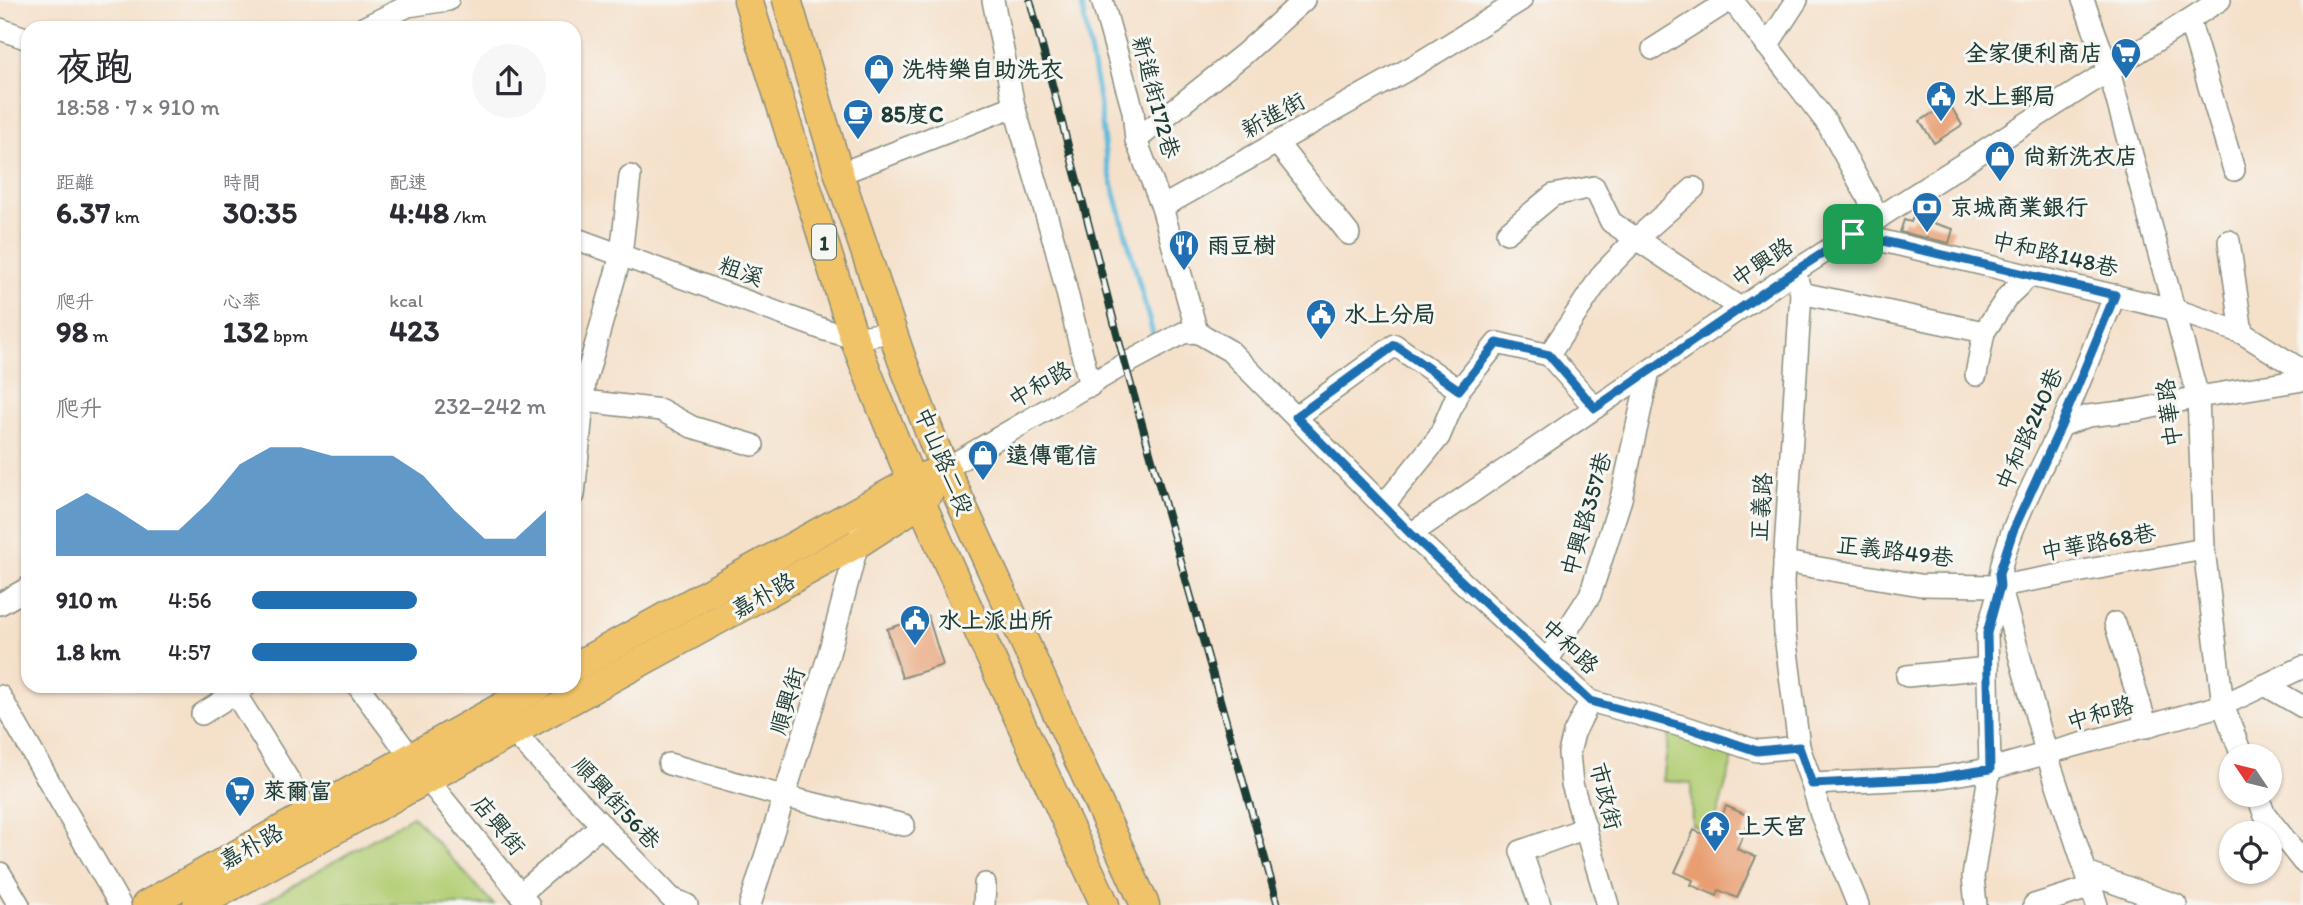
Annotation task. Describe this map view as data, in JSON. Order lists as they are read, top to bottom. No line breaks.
{"streets":{"main road":["1","中山路二段","嘉朴路"],"street":["新進街172巷","新進街","中和路148巷","中興路","粗溪","中和路","中華路","中和路240巷","正義路","中興路357巷","中華路68巷","正義路49巷","順興街","市政街","順興街56巷","店興街"]},"crossings":[["新進街172巷","新進街"],["中和路148巷","中興路"],["中和路148巷","中華路"],["中和路148巷","中和路240巷"],["中興路","中和路"],["中興路","中華路"],["中興路","正義路"],["中興路","中興路357巷"],["粗溪","中山路二段"],["中和路","中華路"],["中和路","中和路240巷"],["中和路","中山路二段"],["中和路","正義路"],["中和路","中興路357巷"],["中和路","嘉朴路"],["中和路","市政街"],["中華路","中華路68巷"],["中和路240巷","中華路68巷"],["中和路240巷","正義路49巷"],["中山路二段","嘉朴路"],["正義路","正義路49巷"],["中華路68巷","正義路49巷"],["嘉朴路","順興街"],["嘉朴路","順興街56巷"],["嘉朴路","店興街"]],"places":{"supermarket":["全家便利商店","萊爾富"],"shop":["洗特樂自助洗衣","尚新洗衣店","遠傳電信"],"public building":["水上郵局","水上分局","水上派出所"],"cafe":["85度C"],"bank":["京城商業銀行"],"restaurant":["雨豆樹"],"temple":["上天宮"]},"north":"top left","page":{"heading":["夜跑","18:58 · 7 × 910 m"],"stats":[["距離","6.37 km"],["時間","30:35"],["配速","4:48 /km"],["爬升","98 m"],["心率","132 bpm"],["kcal","423"]],"chart":["爬升","232–242 m"],"list":[{"name":"910 m","note":"4:56"},{"name":"1.8 km","note":"4:57"}]}}
